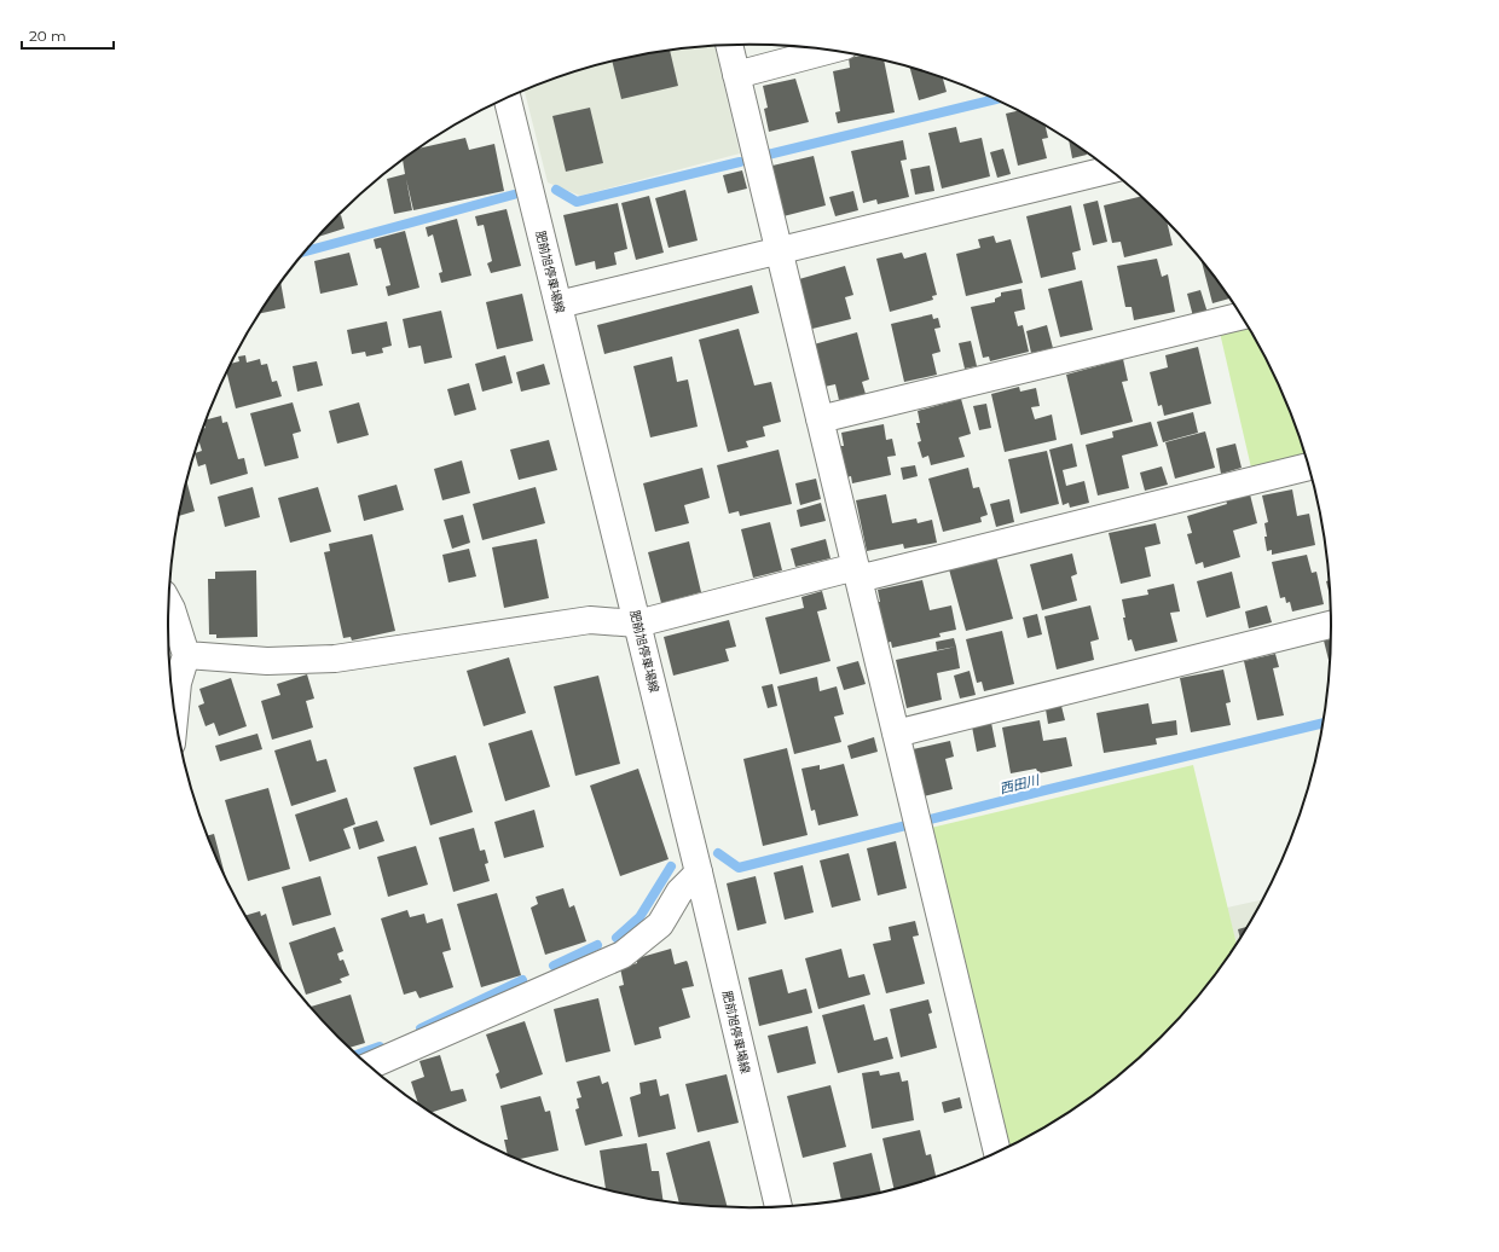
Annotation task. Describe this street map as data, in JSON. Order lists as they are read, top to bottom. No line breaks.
{"streets":{"street":["肥前旭停車場線"]},"water":["西田川"],"scale_bar":"20 m"}
